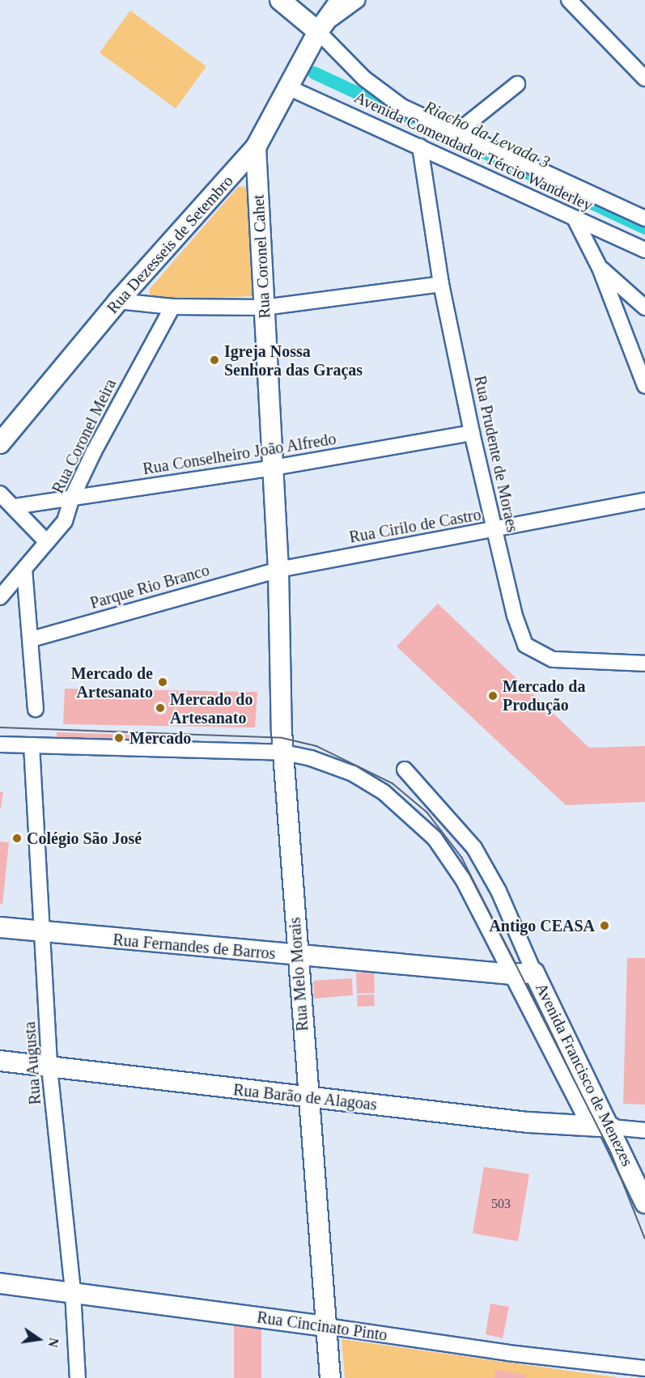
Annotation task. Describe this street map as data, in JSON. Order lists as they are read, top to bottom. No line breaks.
{"streets":{"street":["Avenida Comendador Tércio Wanderley","Rua Dezesseis de Setembro","Rua Coronel Cahet","Rua Coronel Meira","Rua Conselheiro João Alfredo","Rua Prudente de Moraes","Rua Cirilo de Castro","Parque Rio Branco","Rua Fernandes de Barros","Rua Melo Morais","Rua Augusta","Avenida Francisco de Menezes","Rua Barão de Alagoas","Rua Cincinato Pinto"]},"crossings":[["Avenida Comendador Tércio Wanderley","Rua Dezesseis de Setembro"],["Avenida Comendador Tércio Wanderley","Rua Prudente de Moraes"],["Rua Dezesseis de Setembro","Rua Coronel Cahet"],["Rua Coronel Cahet","Rua Conselheiro João Alfredo"],["Rua Coronel Cahet","Rua Cirilo de Castro"],["Rua Coronel Cahet","Parque Rio Branco"],["Rua Coronel Cahet","Rua Melo Morais"],["Rua Coronel Meira","Rua Conselheiro João Alfredo"],["Rua Conselheiro João Alfredo","Rua Prudente de Moraes"],["Rua Prudente de Moraes","Rua Cirilo de Castro"],["Rua Cirilo de Castro","Parque Rio Branco"],["Rua Cirilo de Castro","Rua Melo Morais"],["Parque Rio Branco","Rua Melo Morais"],["Rua Fernandes de Barros","Rua Melo Morais"],["Rua Fernandes de Barros","Rua Augusta"],["Rua Fernandes de Barros","Avenida Francisco de Menezes"],["Rua Melo Morais","Rua Barão de Alagoas"],["Rua Melo Morais","Rua Cincinato Pinto"],["Rua Augusta","Rua Barão de Alagoas"],["Rua Augusta","Rua Cincinato Pinto"],["Avenida Francisco de Menezes","Rua Barão de Alagoas"]],"water":["Riacho da Levada 3"],"places":["Igreja Nossa Senhora das Graças","Mercado de Artesanato","Mercado da Produção","Mercado do Artesanato","Mercado","Colégio São José","Antigo CEASA"],"house_numbers":["503"],"north":"right"}
